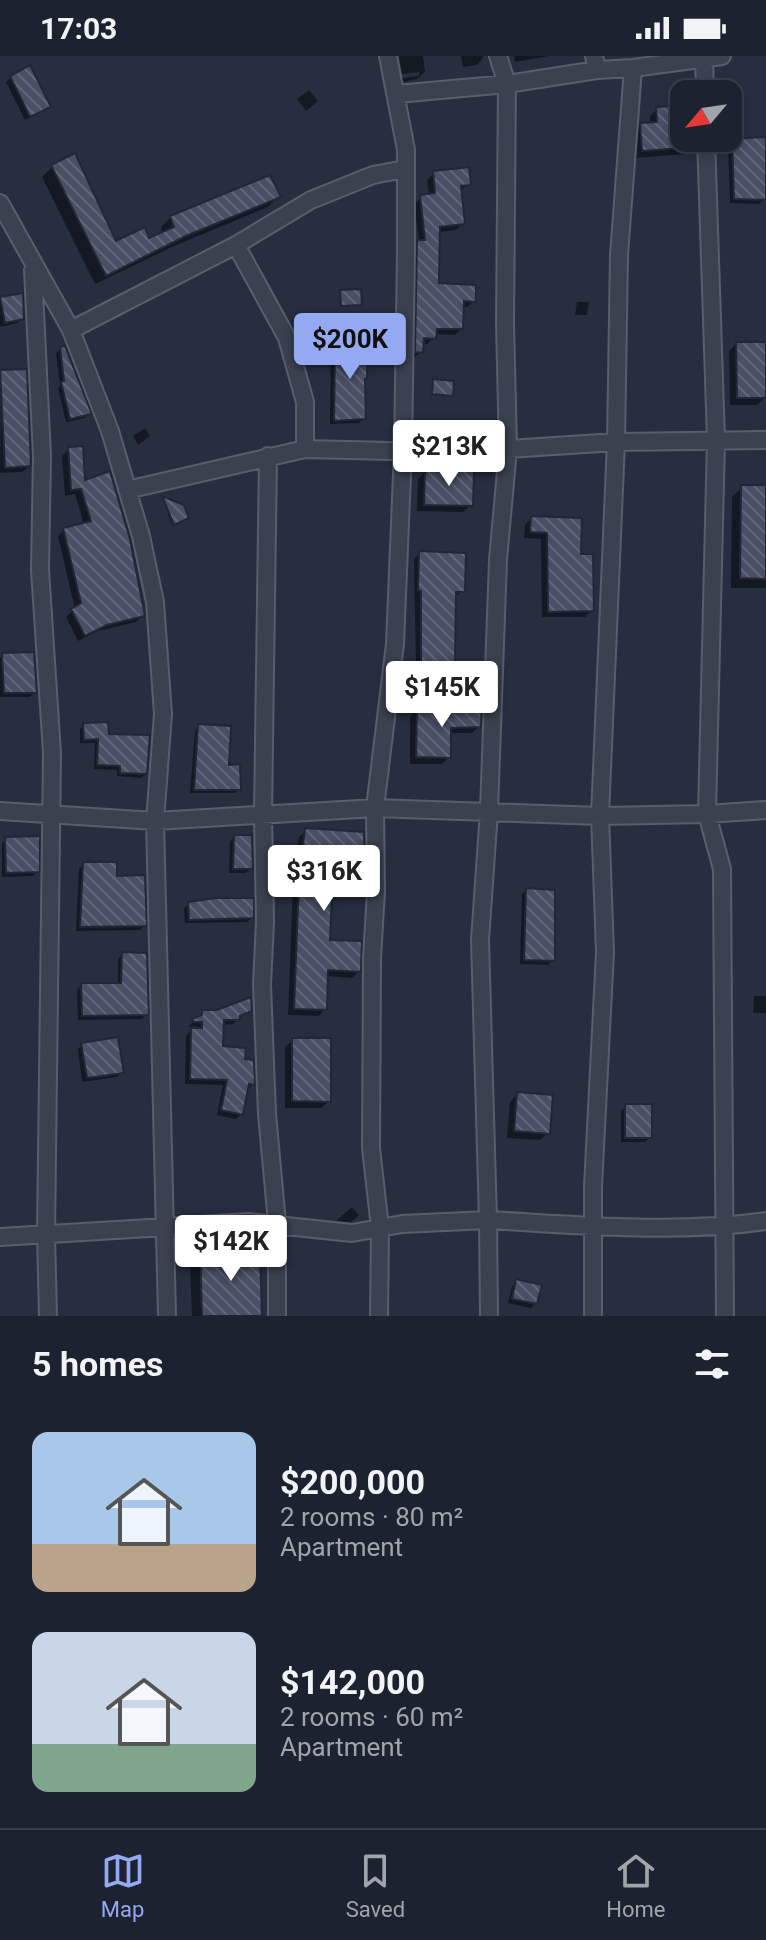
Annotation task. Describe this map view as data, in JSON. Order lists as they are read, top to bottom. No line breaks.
{"north":"bottom left","page":{"status":"17:03","price":["$200K","$213K","$145K","$316K","$142K"],"heading":"5 homes","list":[{"name":"$200,000","note":"2 rooms · 80 m² · Apartment"},{"name":"$142,000","note":"2 rooms · 60 m² · Apartment"}],"tabs":["Map","Saved","Home"]}}
